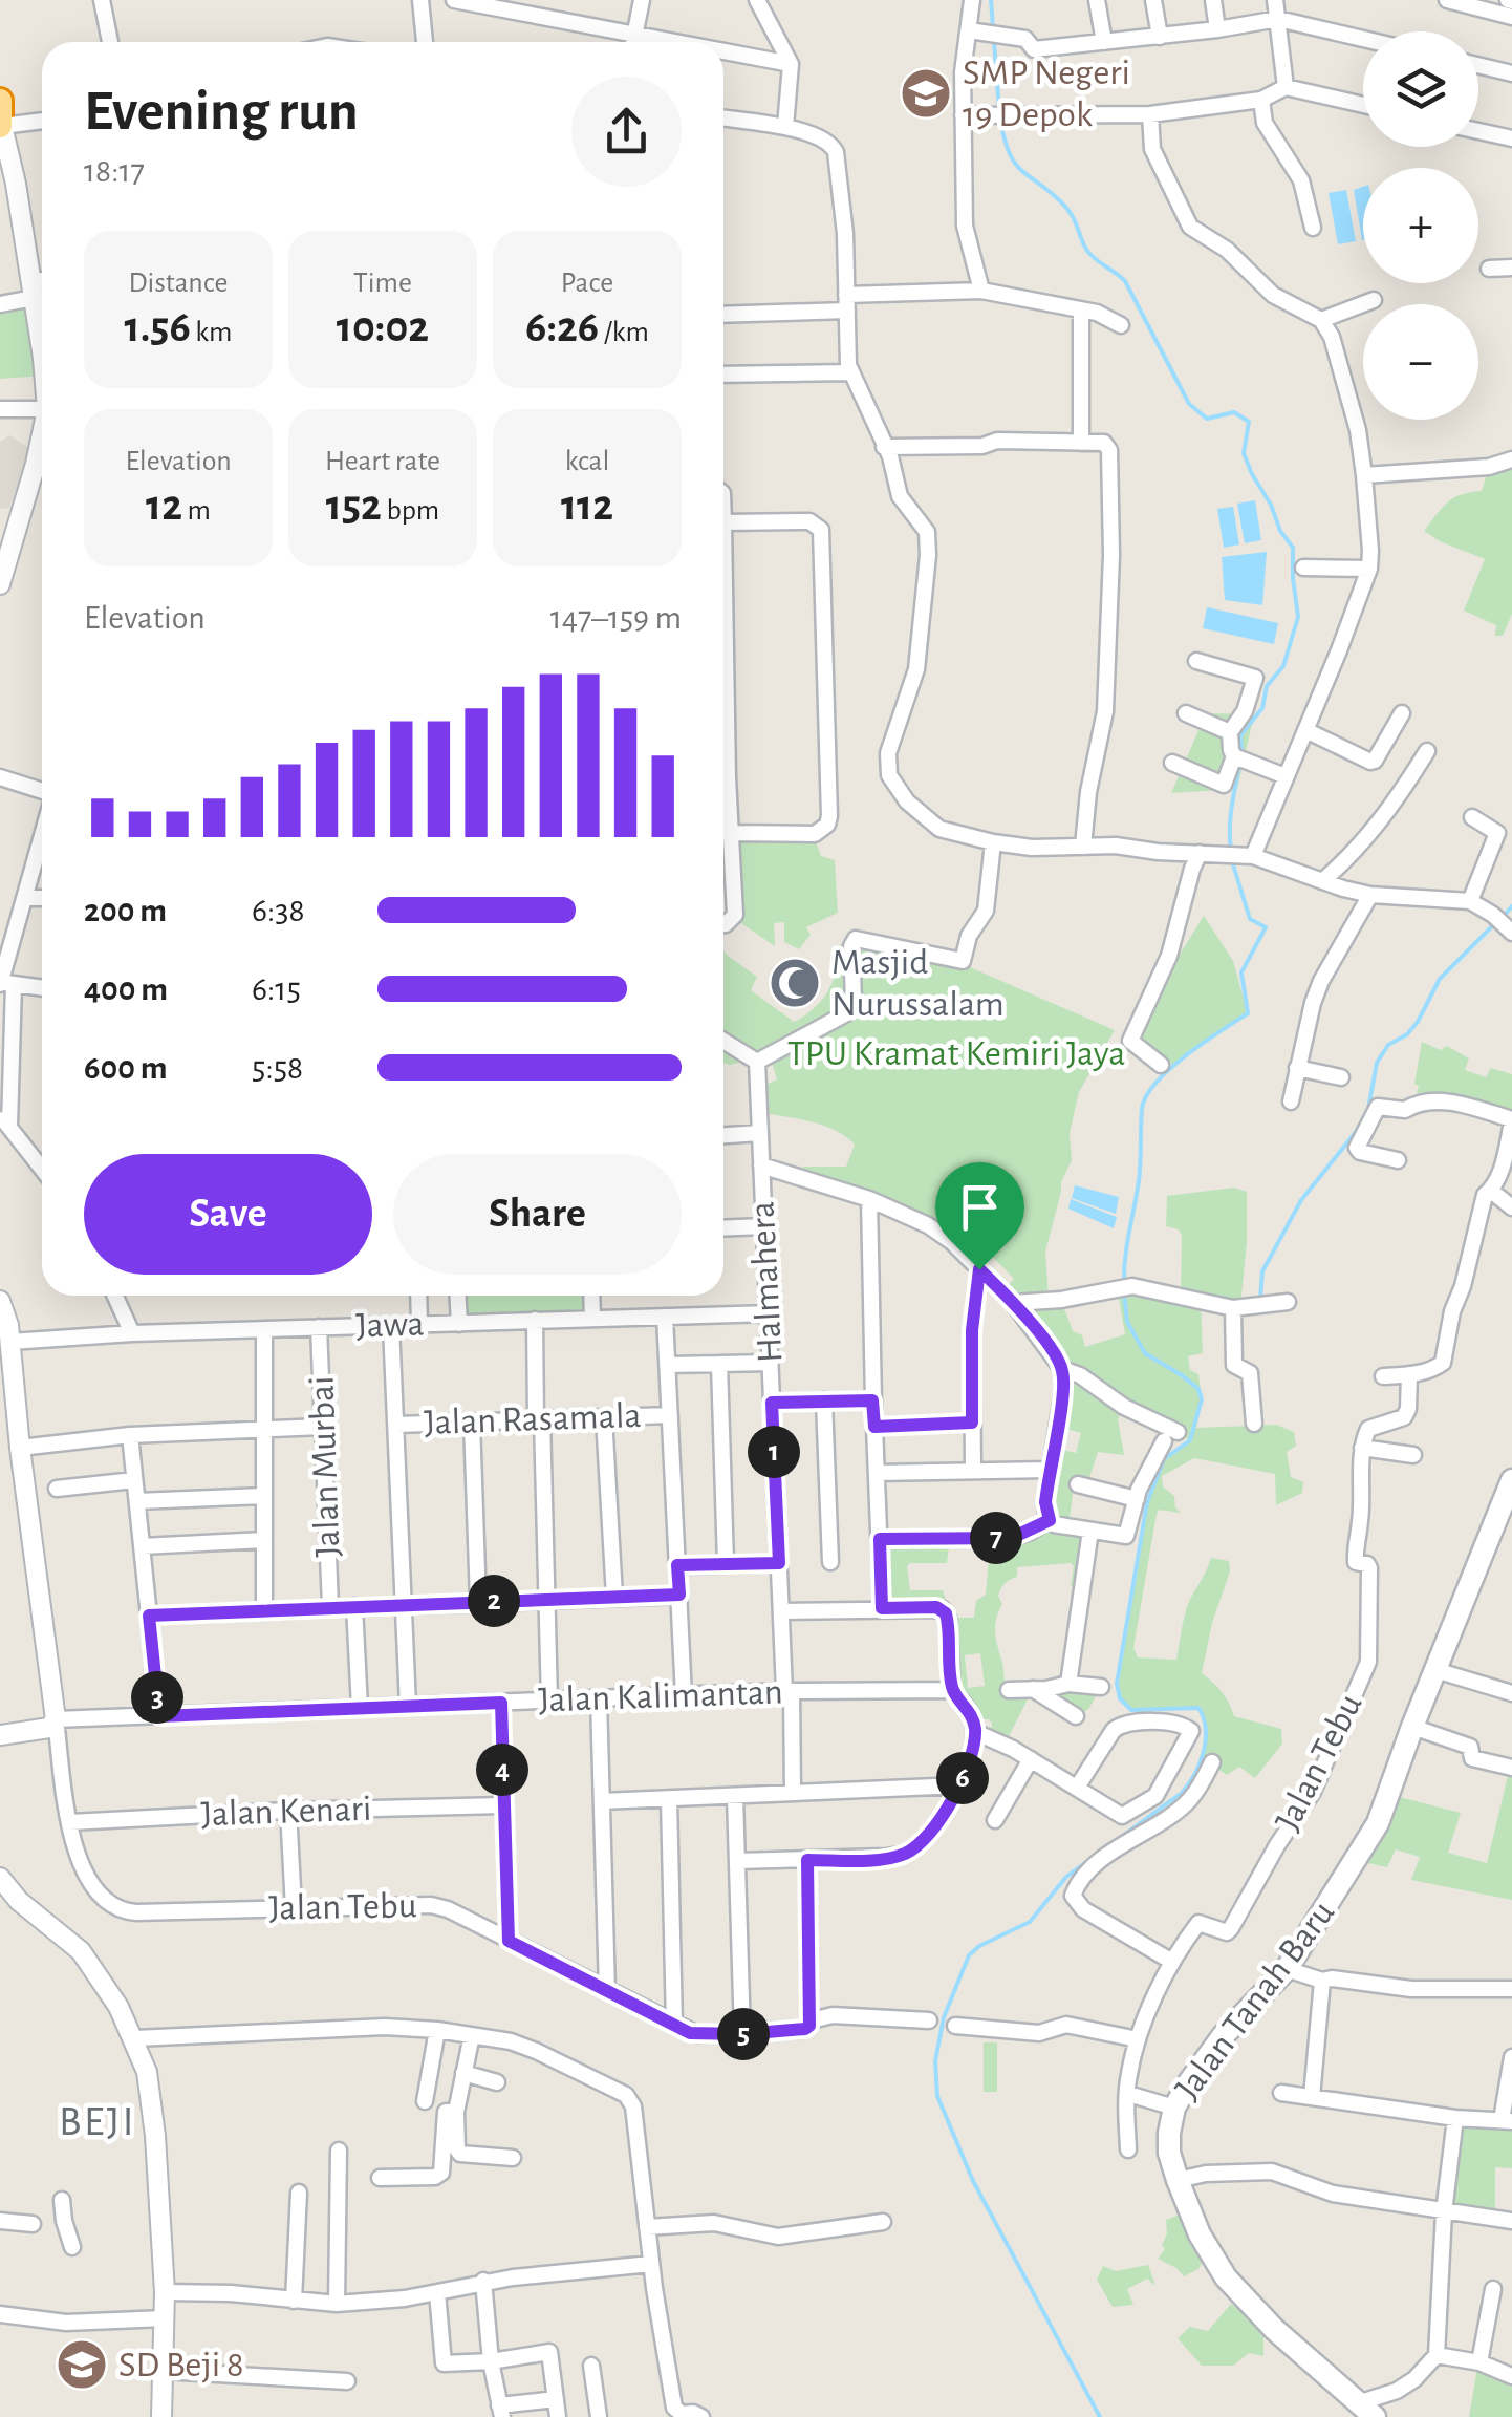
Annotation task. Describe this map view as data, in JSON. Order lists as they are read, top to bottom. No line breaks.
{"streets":{"main road":["Jalan Tanah Baru"],"street":["Halmahera","Jawa","Jalan Rasamala","Jalan Murbai","Jalan Kalimantan","Jalan Tebu","Jalan Kenari"]},"crossings":[["Halmahera","Jawa"],["Halmahera","Jalan Kalimantan"],["Jawa","Jalan Murbai"],["Jalan Kalimantan","Jalan Tebu"],["Jalan Tebu","Jalan Kenari"]],"districts":["BEJI"],"parks":["TPU Kramat Kemiri Jaya"],"places":{"school or university":["SMP Negeri 19 Depok","SD Beji 8"],"mosque":["Masjid Nurussalam"]},"page":{"map_buttons":["+","−"],"heading":["Evening run","18:17"],"stats":[["Distance","1.56 km"],["Time","10:02"],["Pace","6:26 /km"],["Elevation","12 m"],["Heart rate","152 bpm"],["kcal","112"]],"chart":["Elevation","147–159 m"],"list":[{"name":"200 m","note":"6:38"},{"name":"400 m","note":"6:15"},{"name":"600 m","note":"5:58"}],"buttons":["Save","Share"],"pins":["1","7","2","3","4","6","5"]}}
